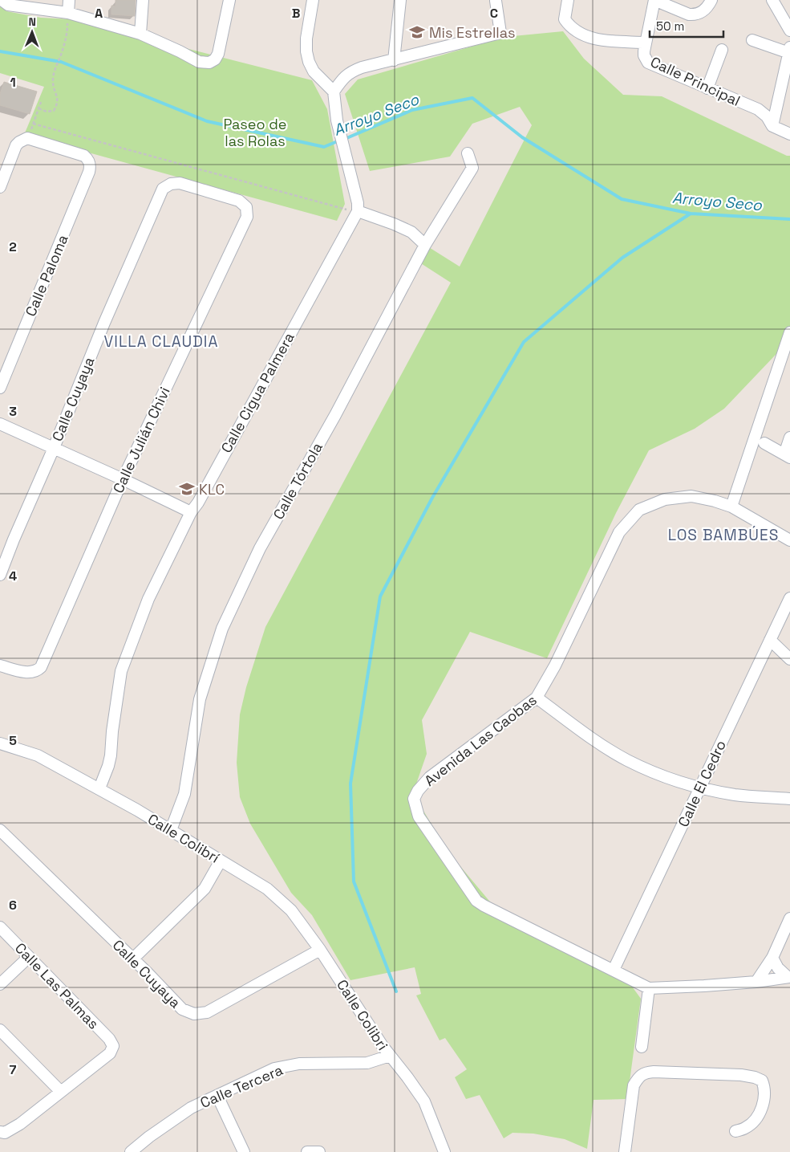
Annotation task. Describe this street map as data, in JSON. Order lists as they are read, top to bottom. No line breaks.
{"streets":{"street":["Calle Principal","Calle Paloma","Calle Cigua Palmera","Calle Cuyaya","Calle Julián Chivi","Calle Tórtola","Avenida Las Caobas","Calle El Cedro","Calle Colibrí","Calle Las Palmas","Calle Colibri","Calle Tercera"]},"crossings":[["Calle Cigua Palmera","Calle Colibrí"],["Calle Cuyaya","Calle Julián Chivi"],["Calle Cuyaya","Calle Colibrí"],["Calle Tórtola","Calle Colibrí"],["Avenida Las Caobas","Calle El Cedro"],["Calle Colibrí","Calle Colibri"],["Calle Colibri","Calle Tercera"]],"districts":["VILLA CLAUDIA","LOS BAMBÚES"],"water":["Arroyo Seco"],"parks":["Paseo de las Rolas"],"places":{"school or university":["Mis Estrellas","KLC"]},"scale_bar":"50 m","north":"top","grid":{"columns":["A","B","C"],"rows":["1","2","3","4","5","6","7"]}}
